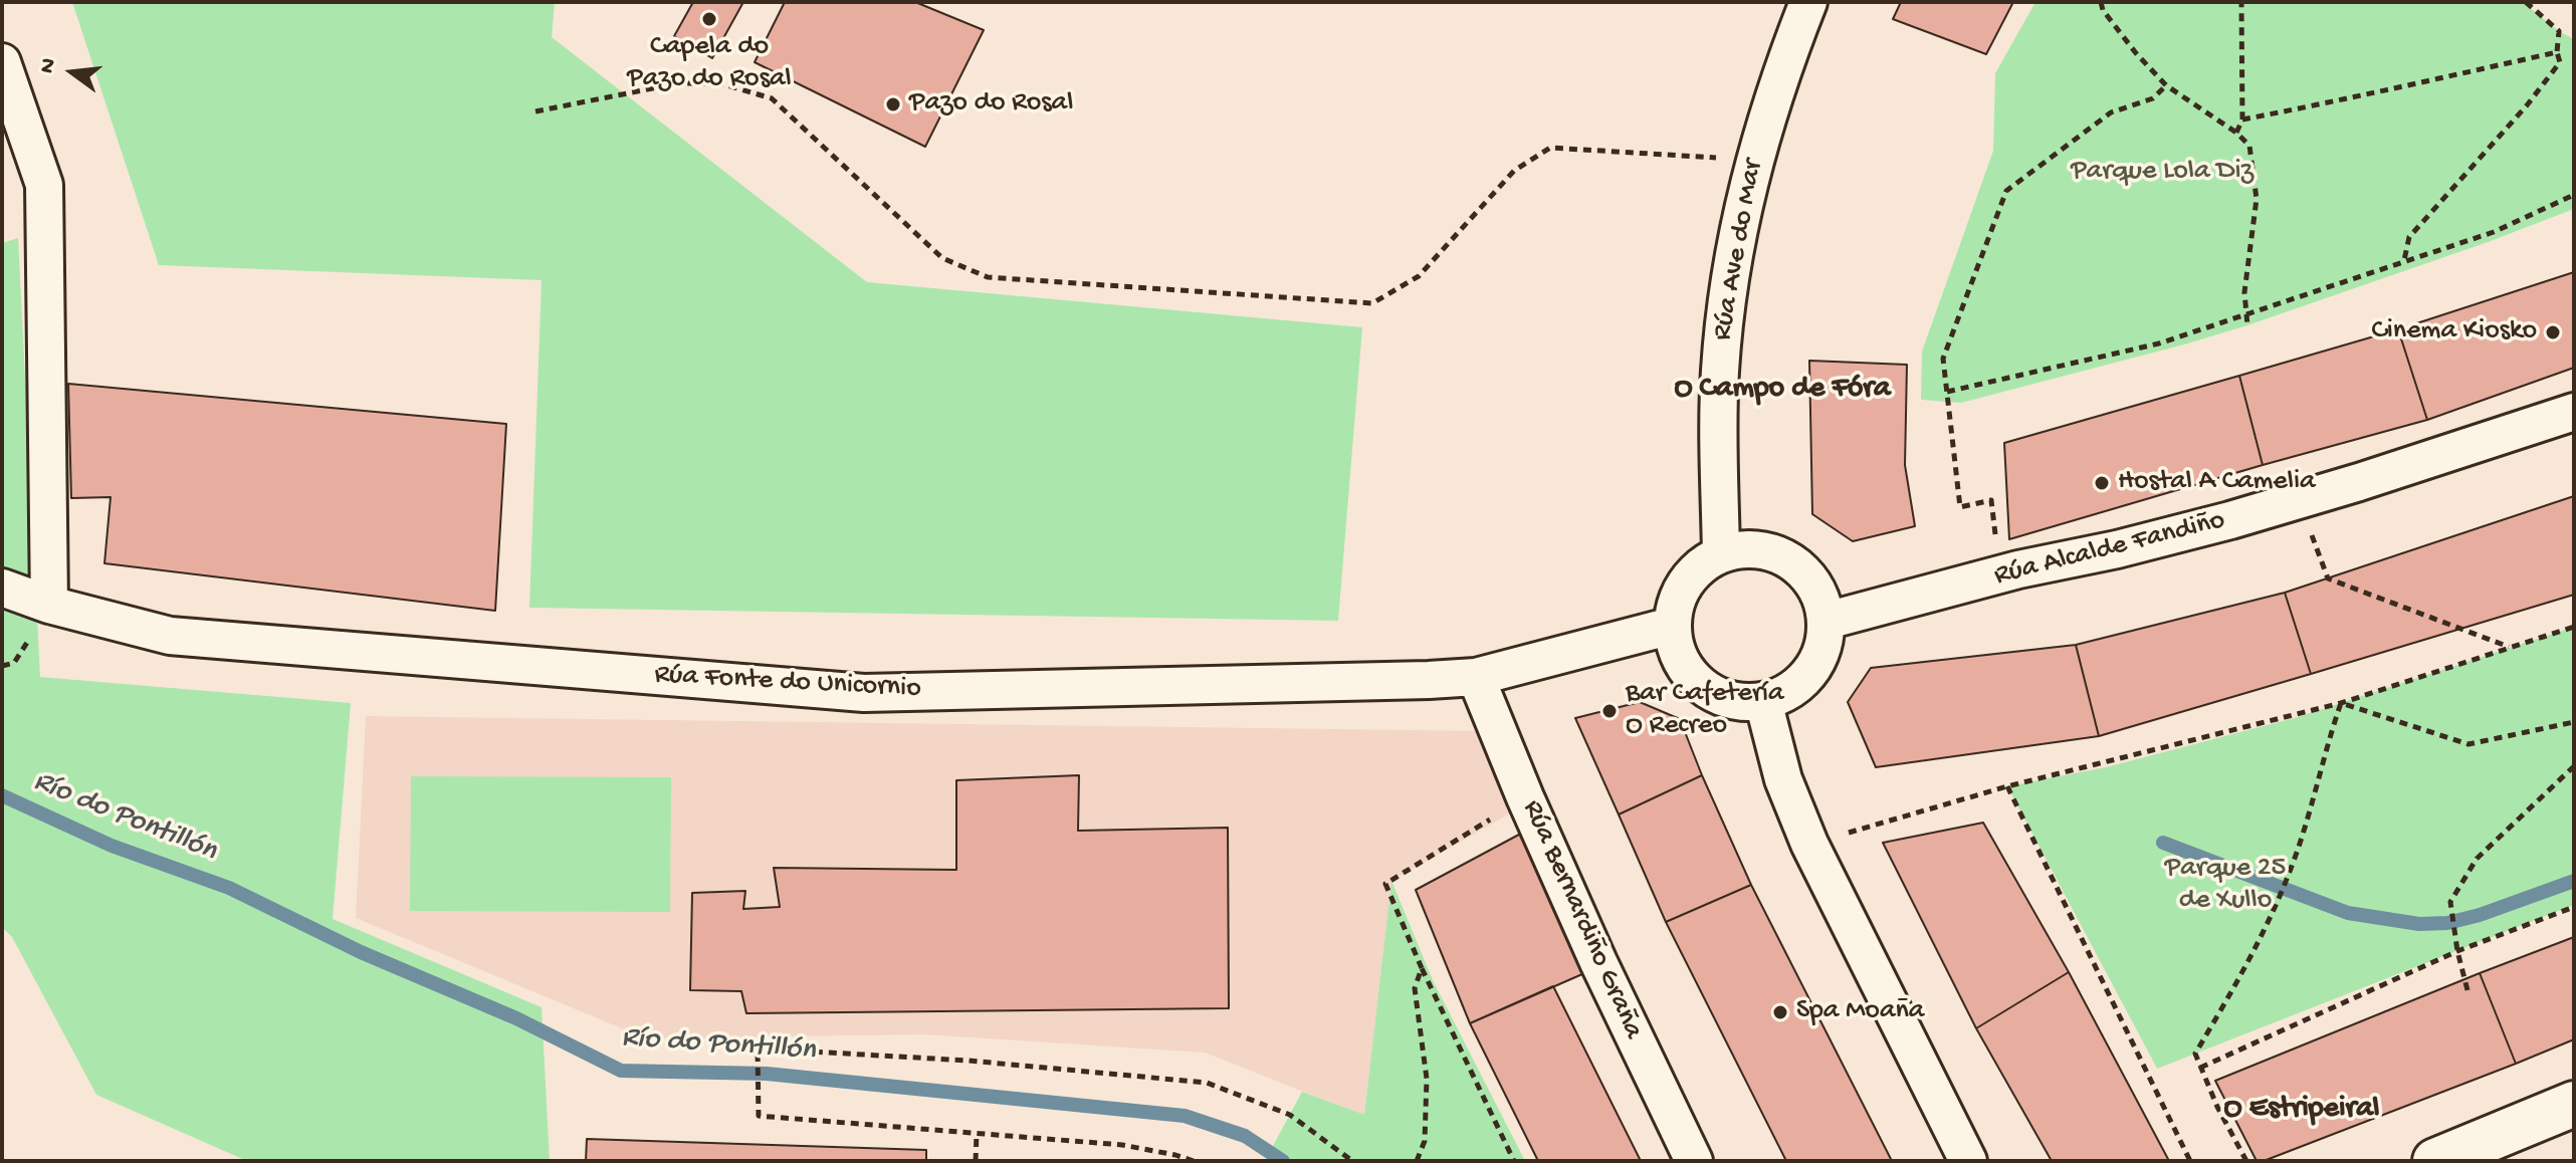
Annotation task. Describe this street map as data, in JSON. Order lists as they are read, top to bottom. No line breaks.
{"streets":{"street":["Rúa Ave do Mar","Rúa Alcalde Fandiño","Rúa Fonte do Unicornio","Rúa Bernardiño Graña"]},"crossings":[["Rúa Ave do Mar","Rúa Alcalde Fandiño"],["Rúa Ave do Mar","Rúa Fonte do Unicornio"],["Rúa Alcalde Fandiño","Rúa Fonte do Unicornio"],["Rúa Fonte do Unicornio","Rúa Bernardiño Graña"]],"districts":["O Campo de Fóra","O Estripeiral"],"water":["Río do Pontillón"],"parks":["Parque Lola Diz","Parque 25 de Xullo"],"places":["Capela do Pazo do Rosal","Pazo do Rosal","Cinema Kiosko","Hostal A Camelia","Bar Cafetería O Recreo","Spa Moaña"],"north":"left"}
